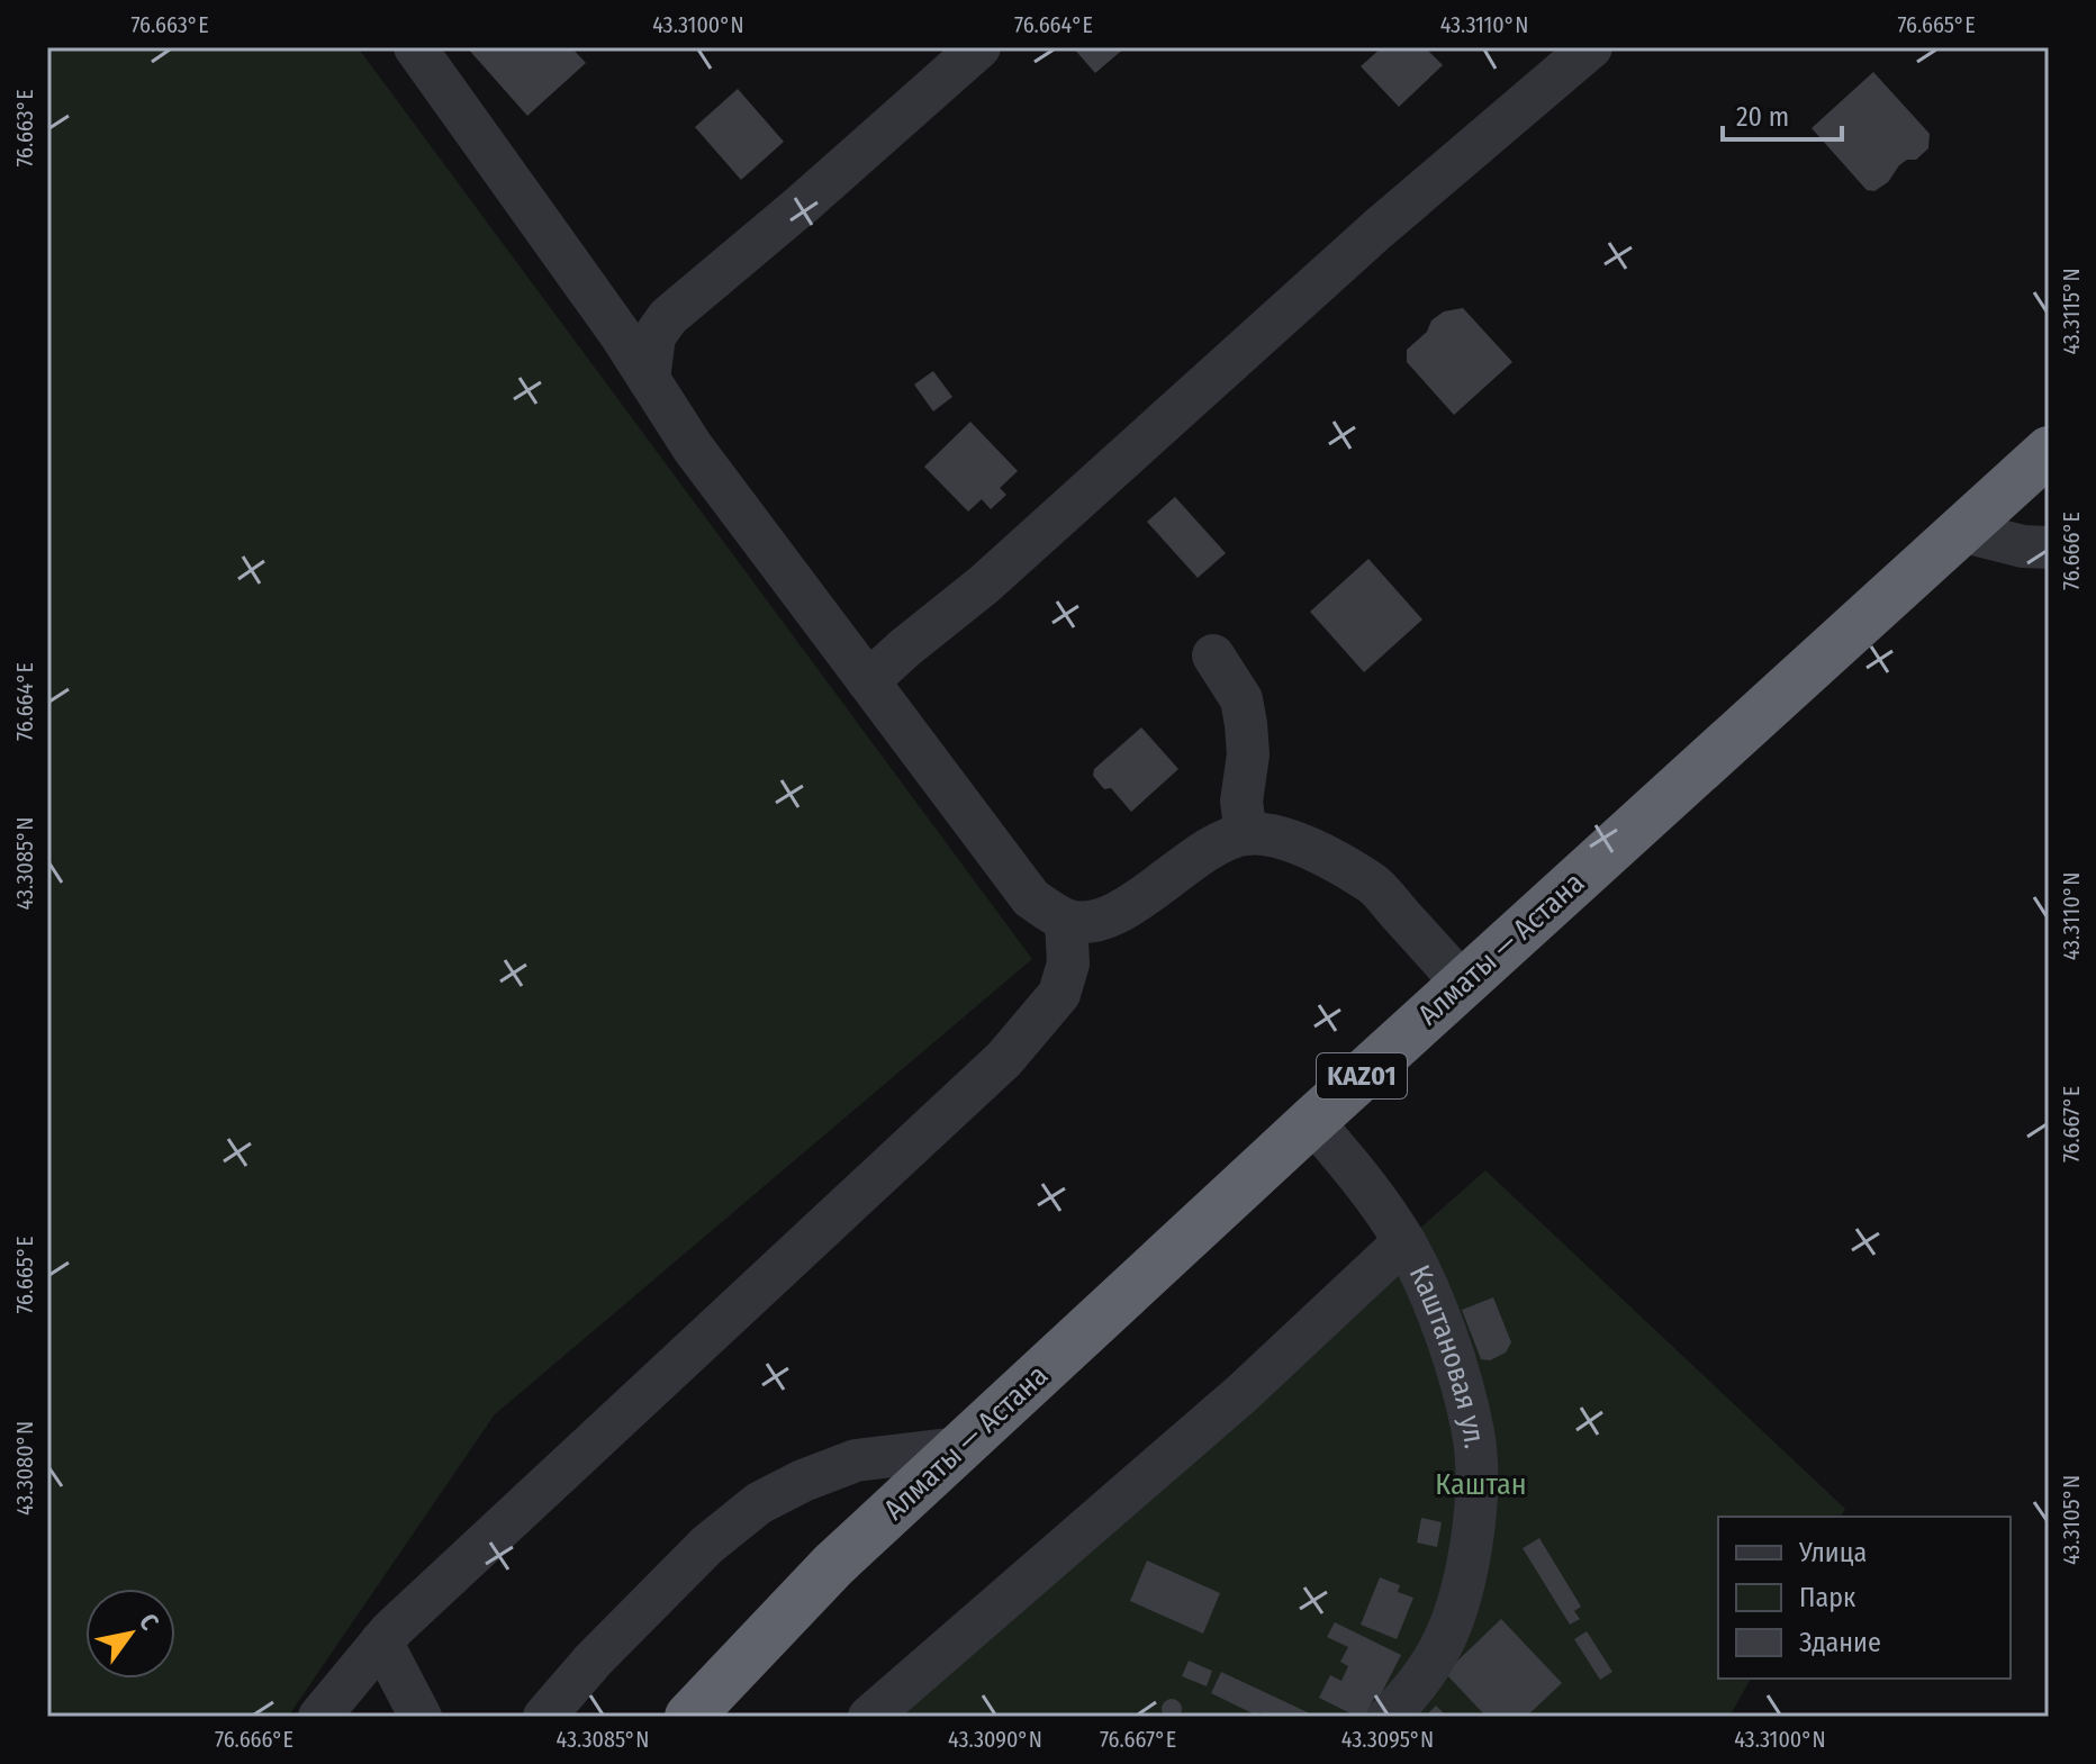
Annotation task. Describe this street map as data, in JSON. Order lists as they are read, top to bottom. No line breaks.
{"streets":{"highway":["Алматы — Астана","KАZ01"],"street":["Каштановая ул."]},"crossings":[["Алматы — Астана","Каштановая ул."]],"parks":["Каштан"],"legend":["Улица","Парк","Здание"],"scale_bar":"20 m","north":"top right","coordinates":["76.663°E","43.3100°N","76.664°E","43.3110°N","76.665°E","43.3115°N","76.666°E","43.3085°N","76.667°E","43.3080°N","43.3105°N","43.3090°N","43.3095°N"]}
